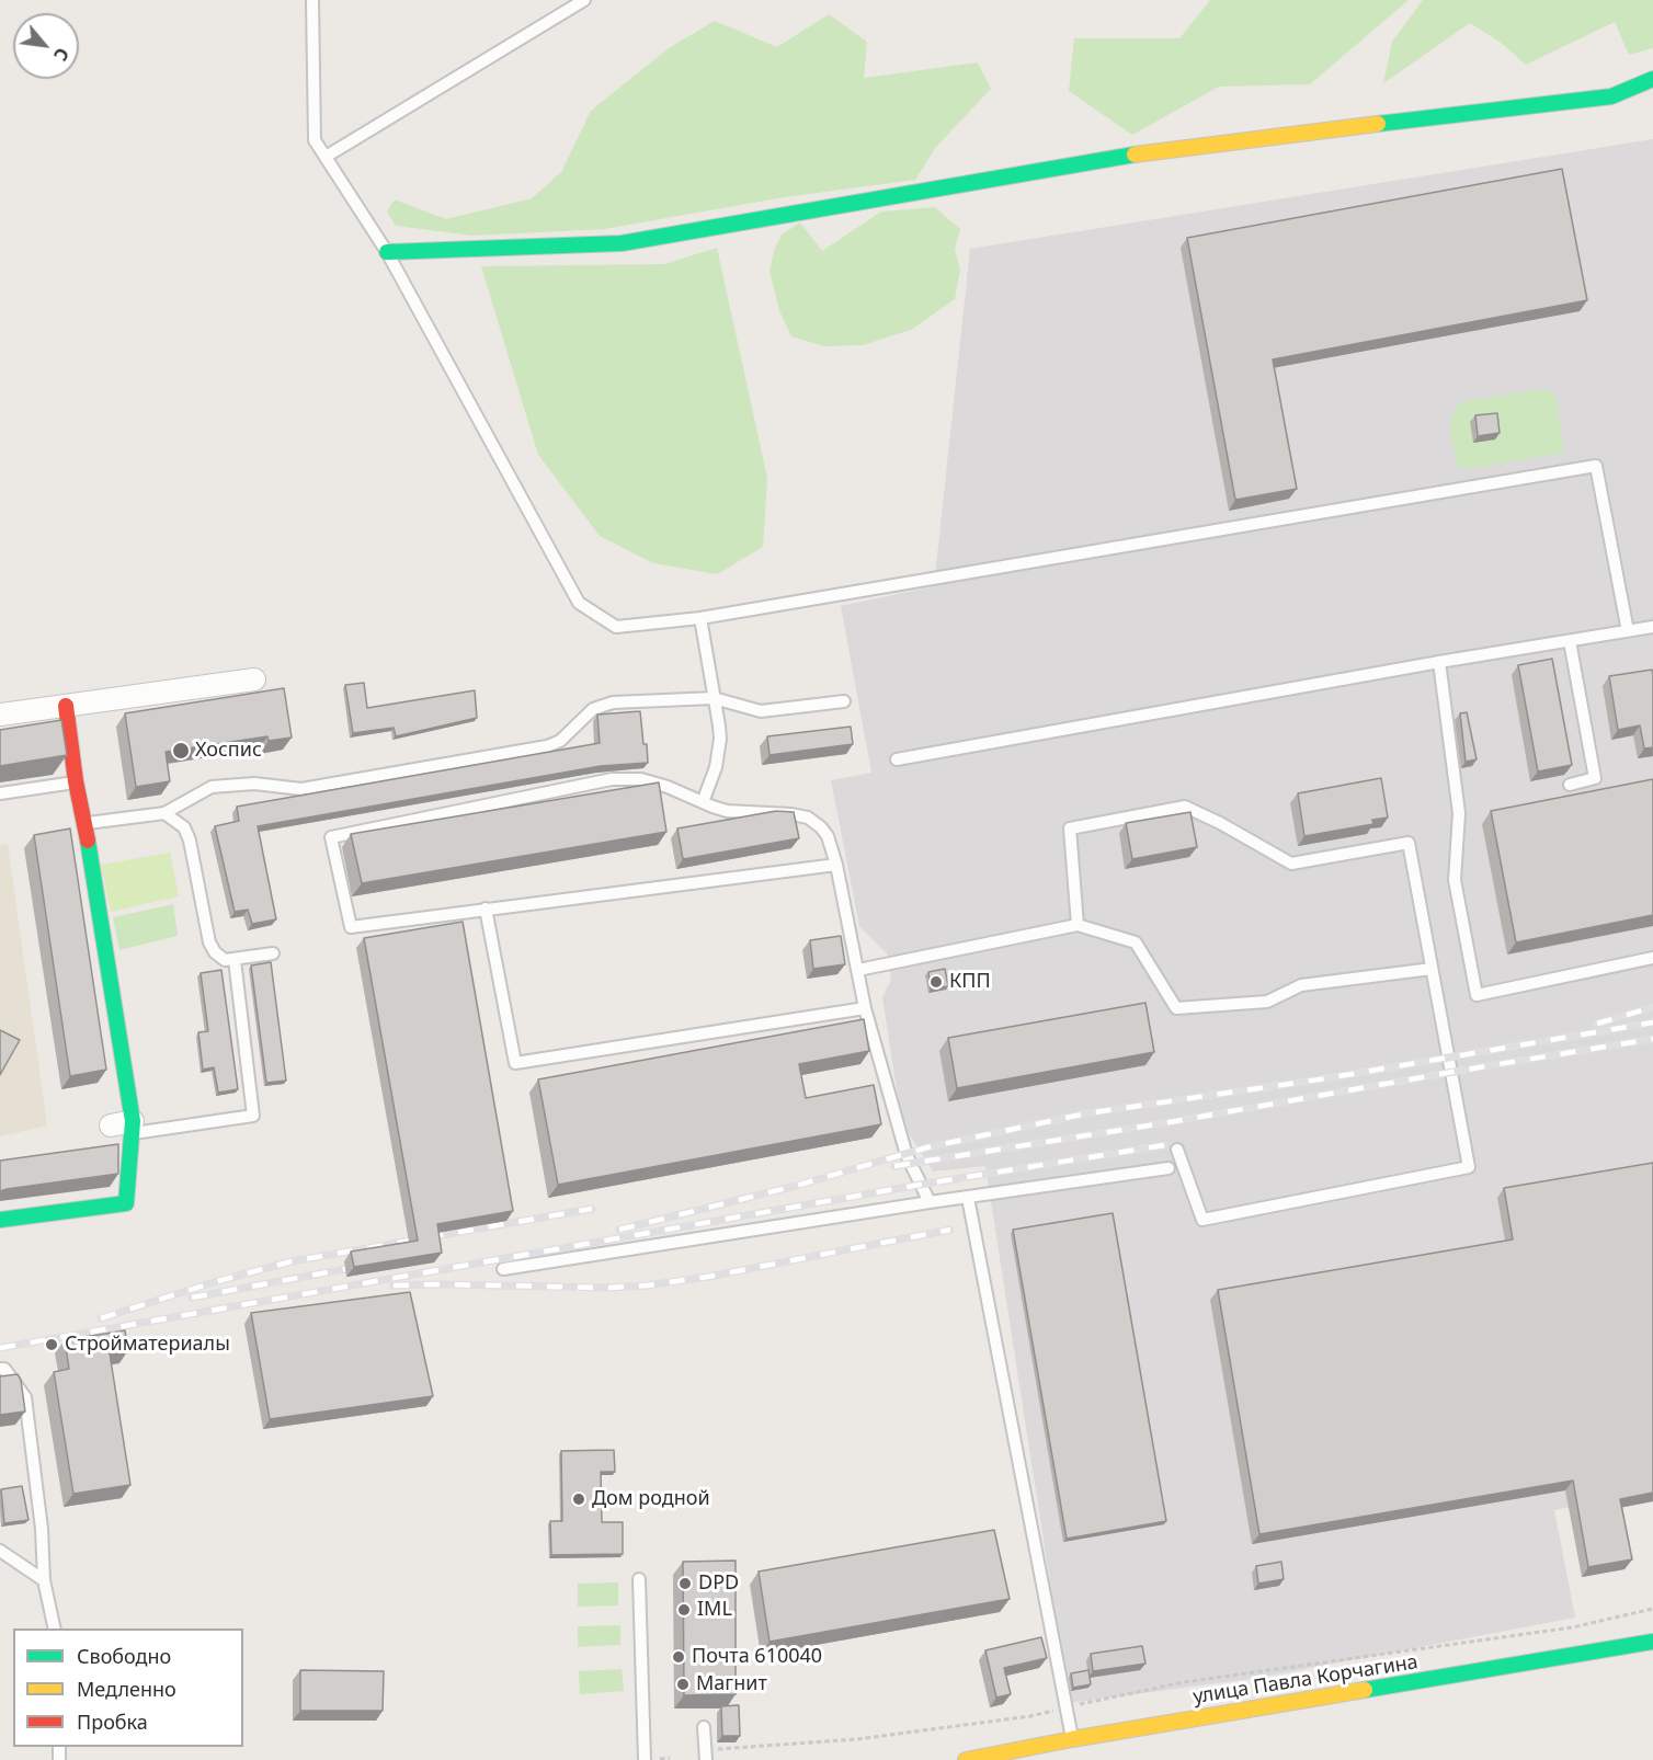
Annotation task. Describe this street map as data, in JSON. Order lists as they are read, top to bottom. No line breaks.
{"streets":{"street":["улица Павла Корчагина"]},"places":["Хоспис","КПП","Стройматериалы","Дом родной","DPD","IML","Почта 610040","Магнит"],"legend":["Свободно","Медленно","Пробка"],"north":"bottom right"}
